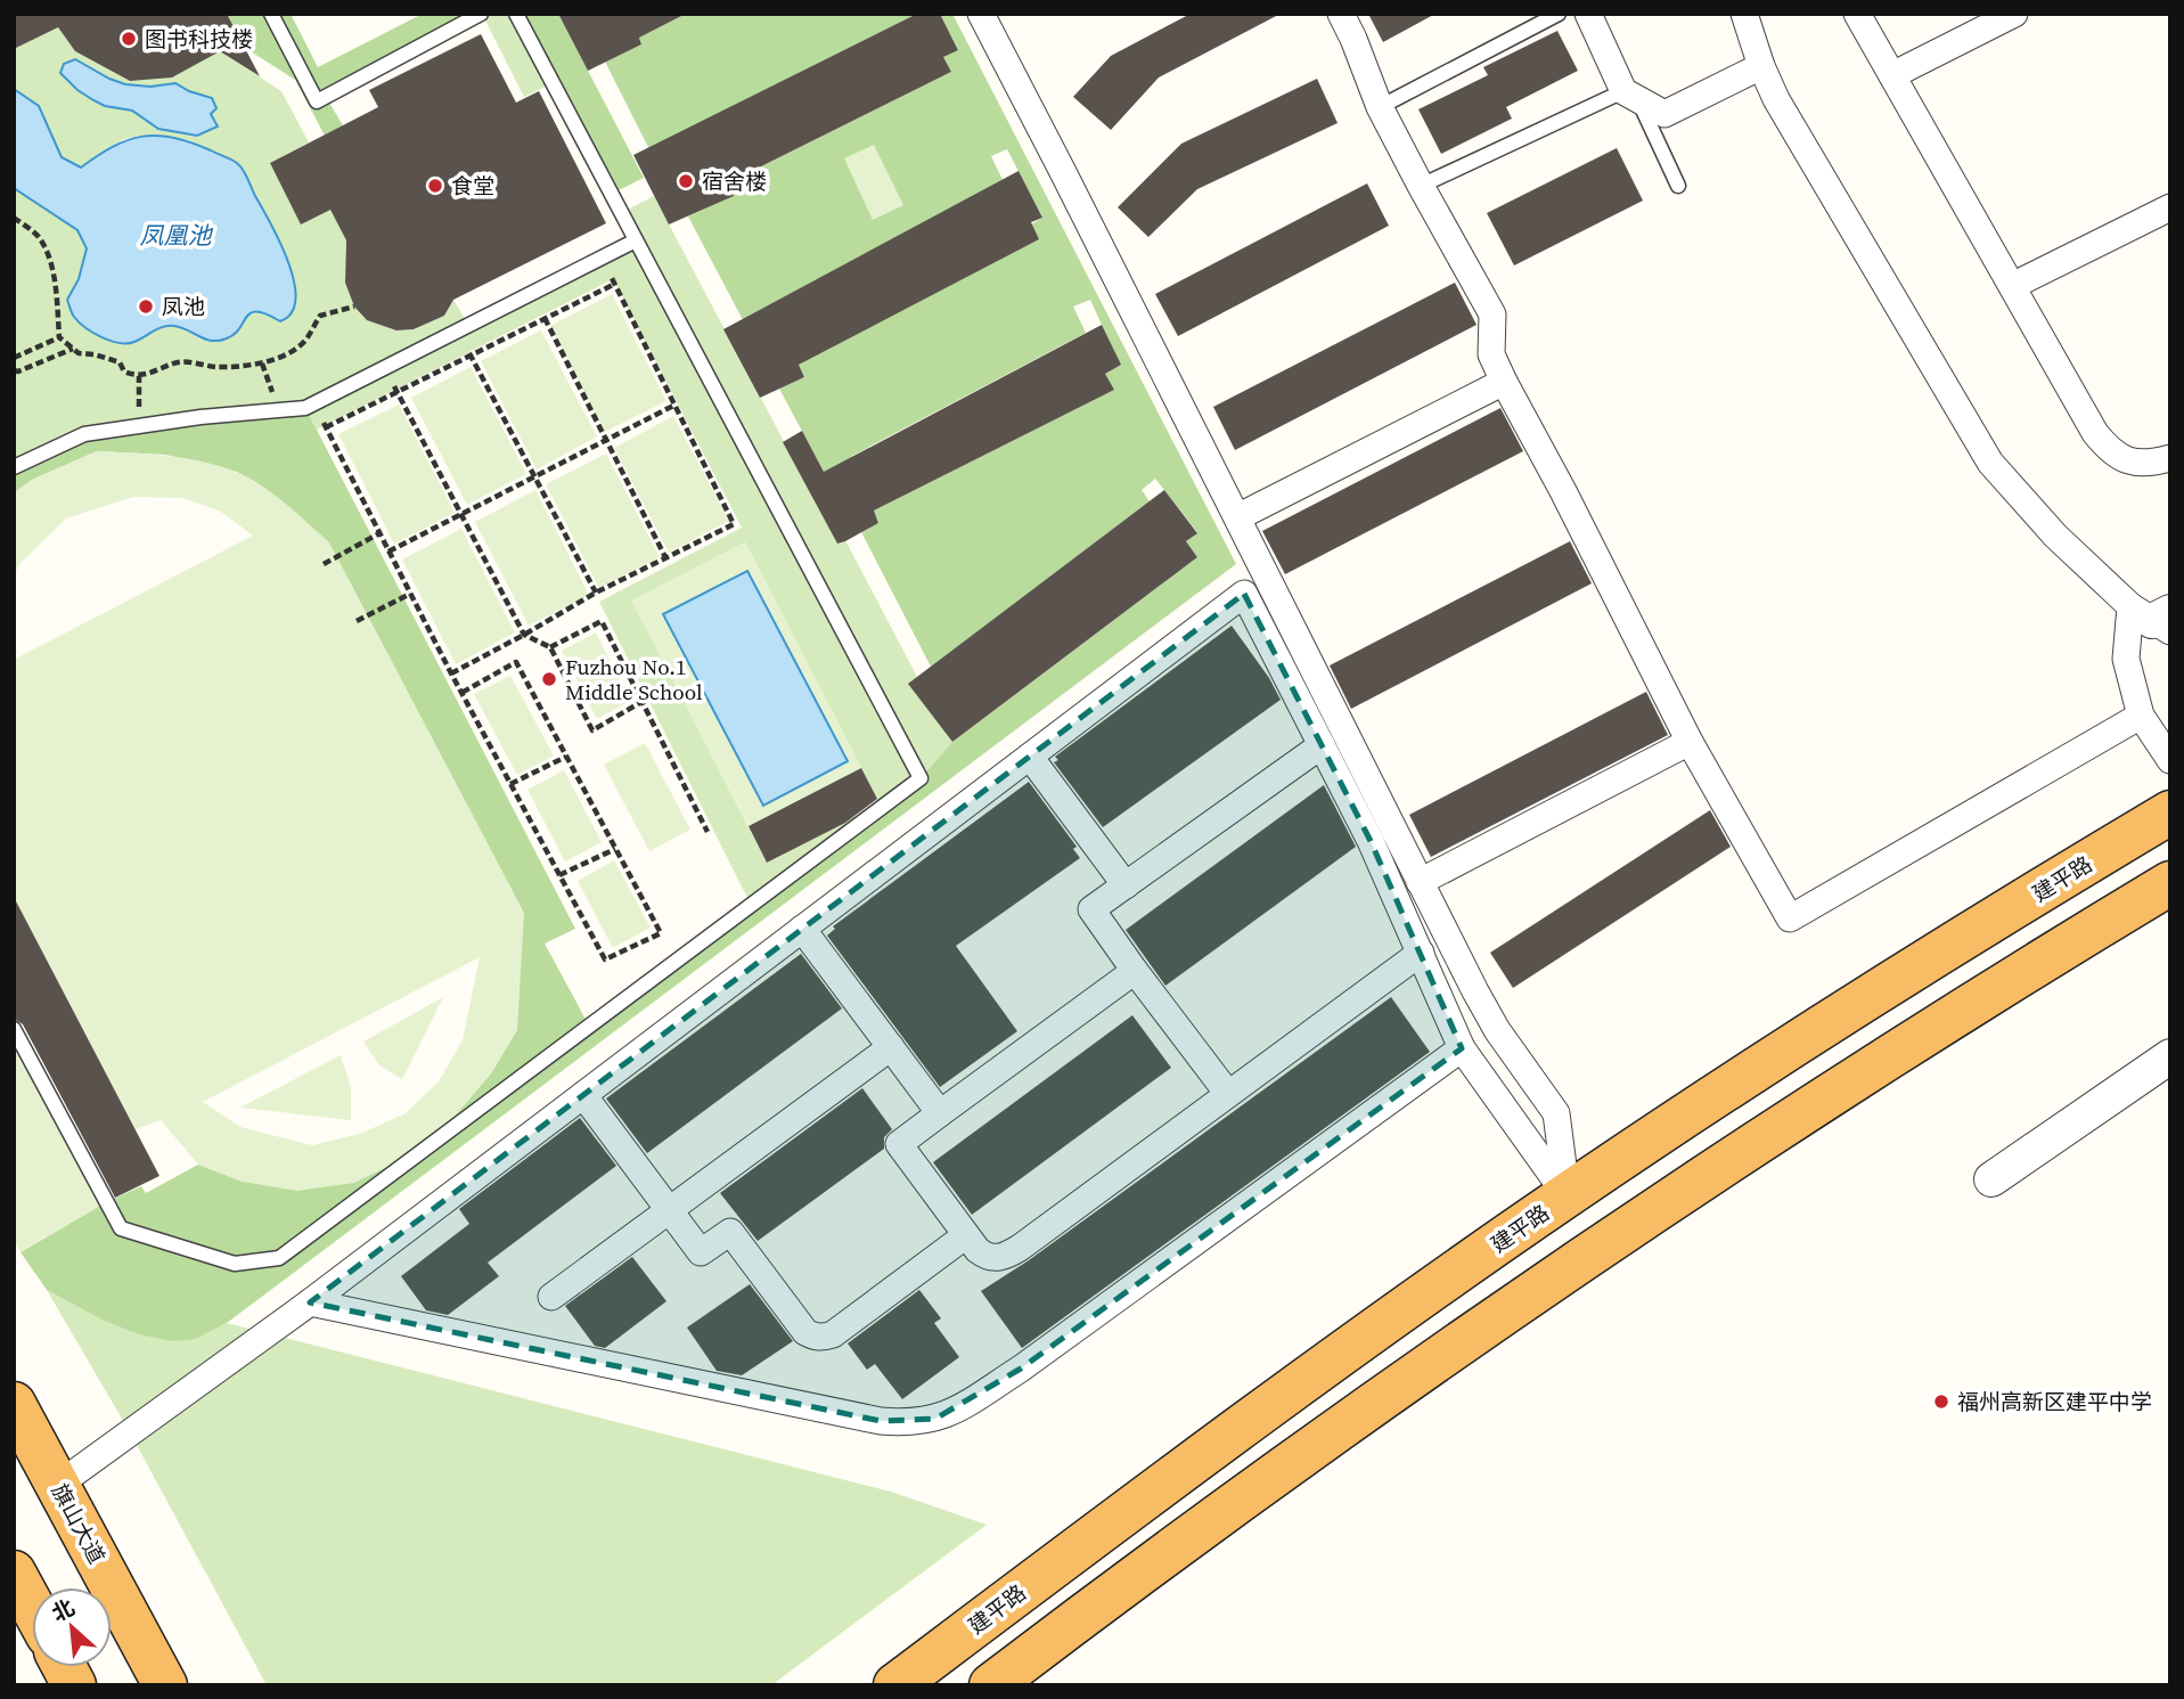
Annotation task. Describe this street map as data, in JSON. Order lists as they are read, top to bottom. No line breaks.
{"streets":{"highway":["建平路","旗山大道"]},"water":["凤凰池"],"places":["图书科技楼","宿舍楼","食堂","凤池","Fuzhou No.1 Middle School","福州高新区建平中学"],"north":"top left"}
